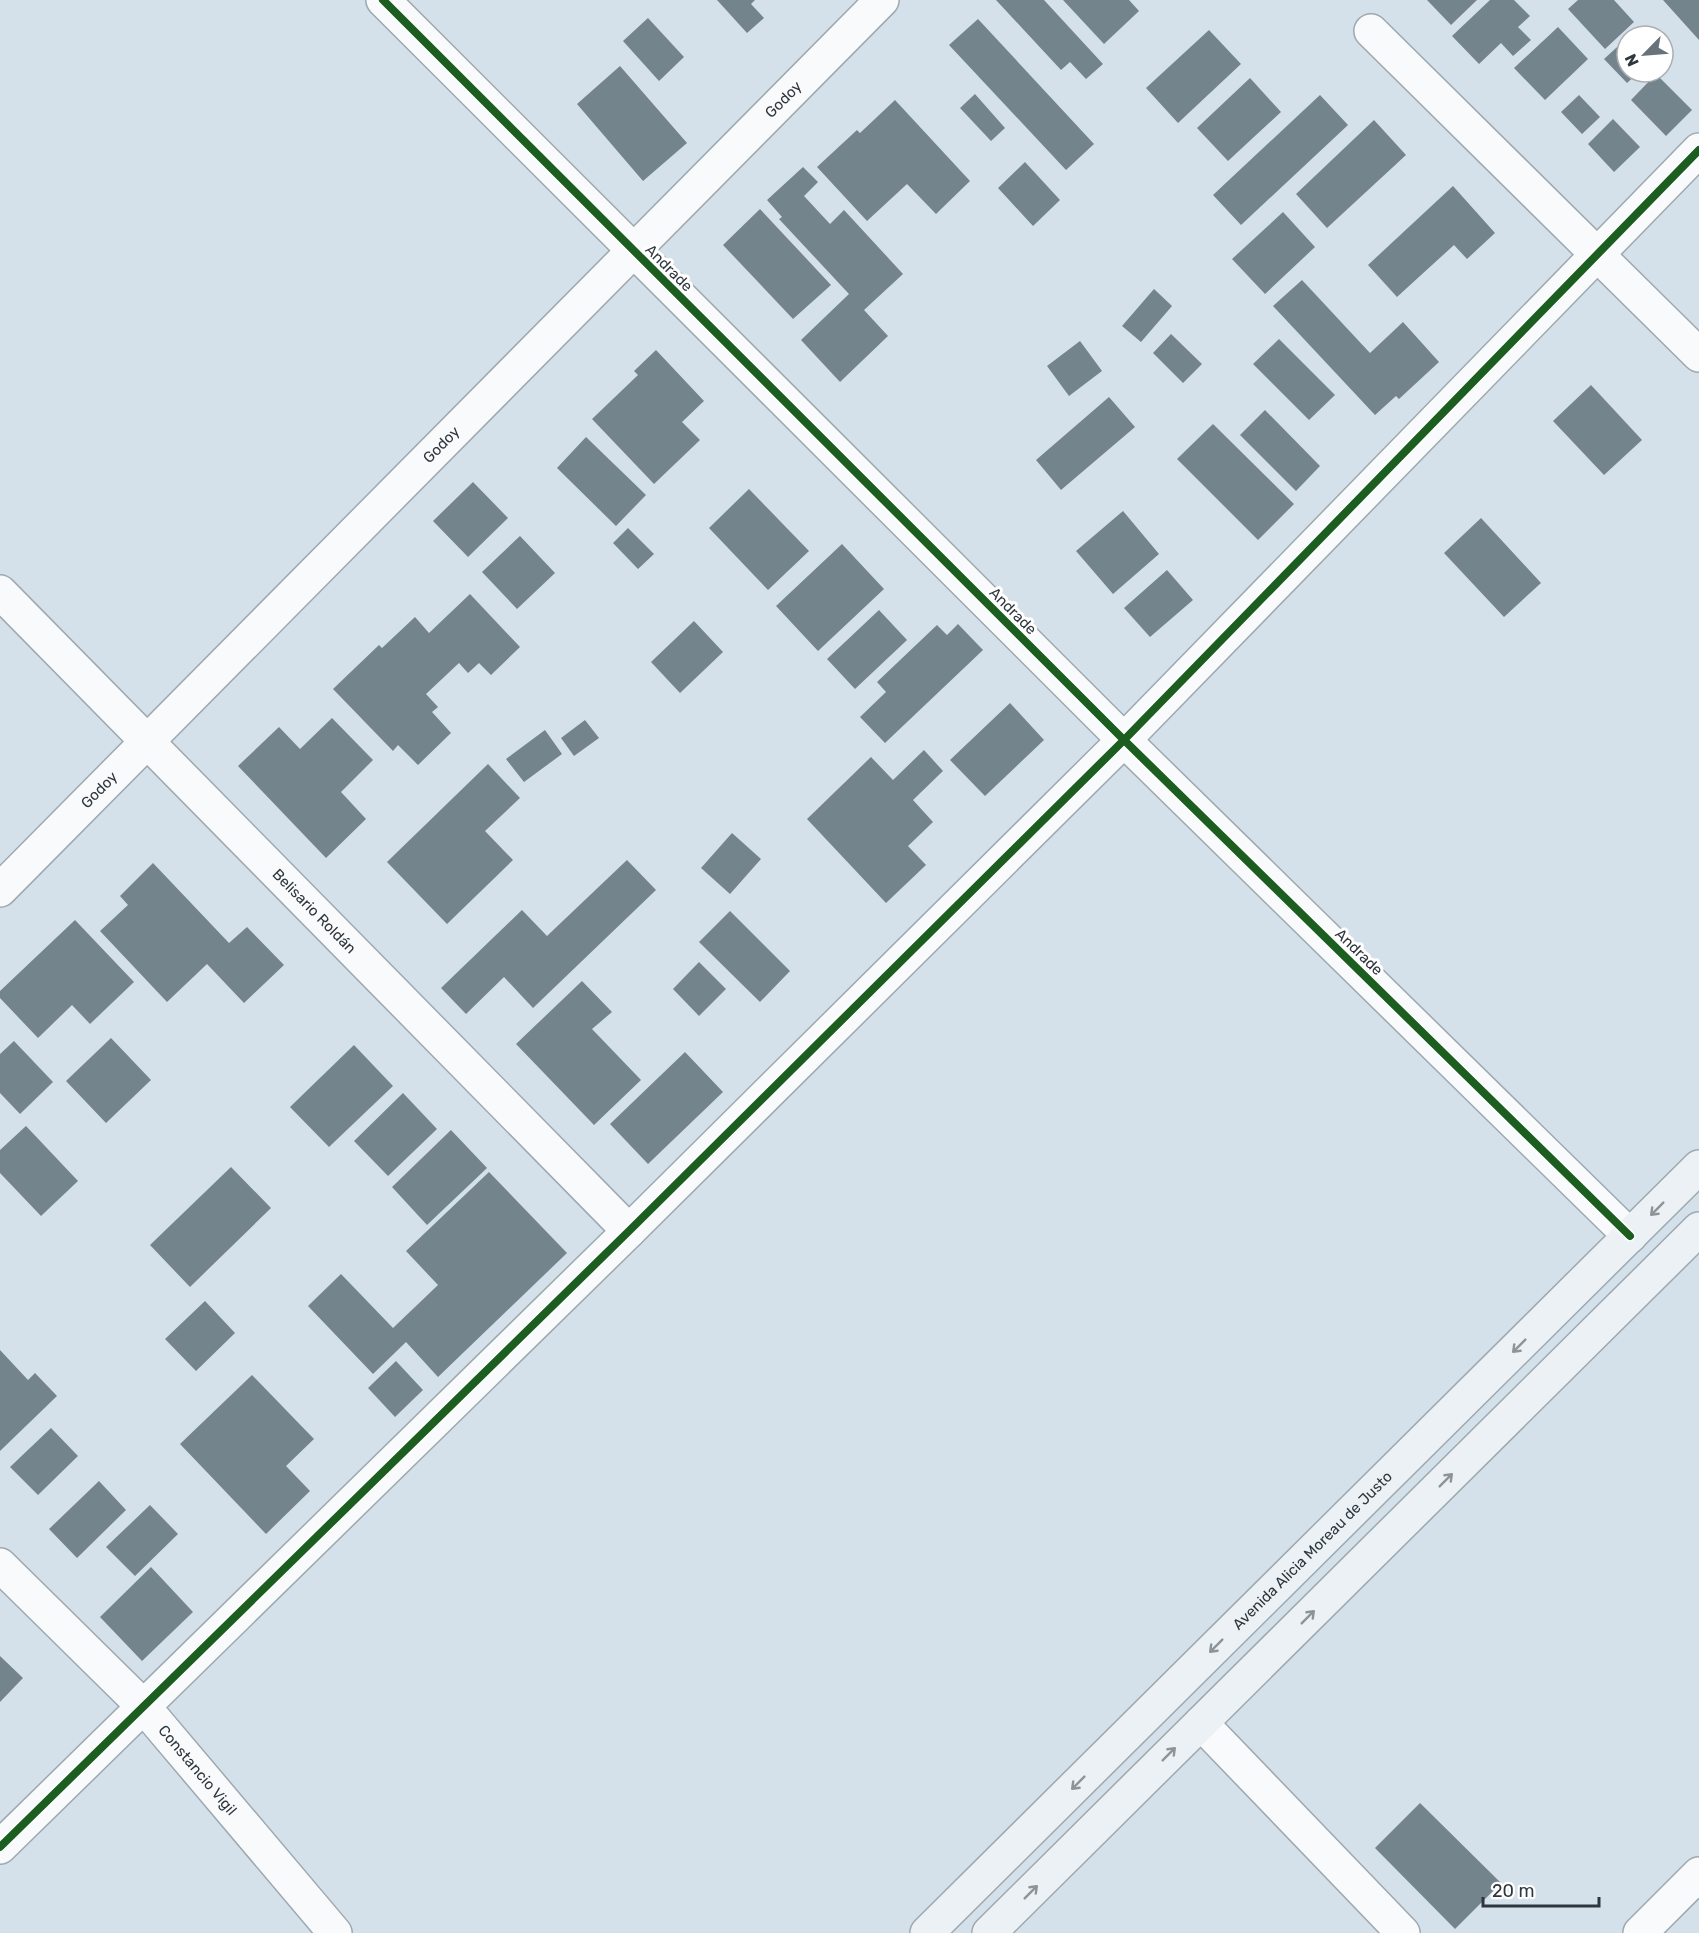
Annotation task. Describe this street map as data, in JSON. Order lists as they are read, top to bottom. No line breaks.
{"streets":{"main road":["Avenida Alicia Moreau de Justo"],"street":["Godoy","Andrade","Belisario Roldán","Constancio Vigil"]},"crossings":[["Godoy","Andrade"],["Godoy","Belisario Roldán"],["Andrade","Avenida Alicia Moreau de Justo"]],"scale_bar":"20 m","north":"bottom left"}
